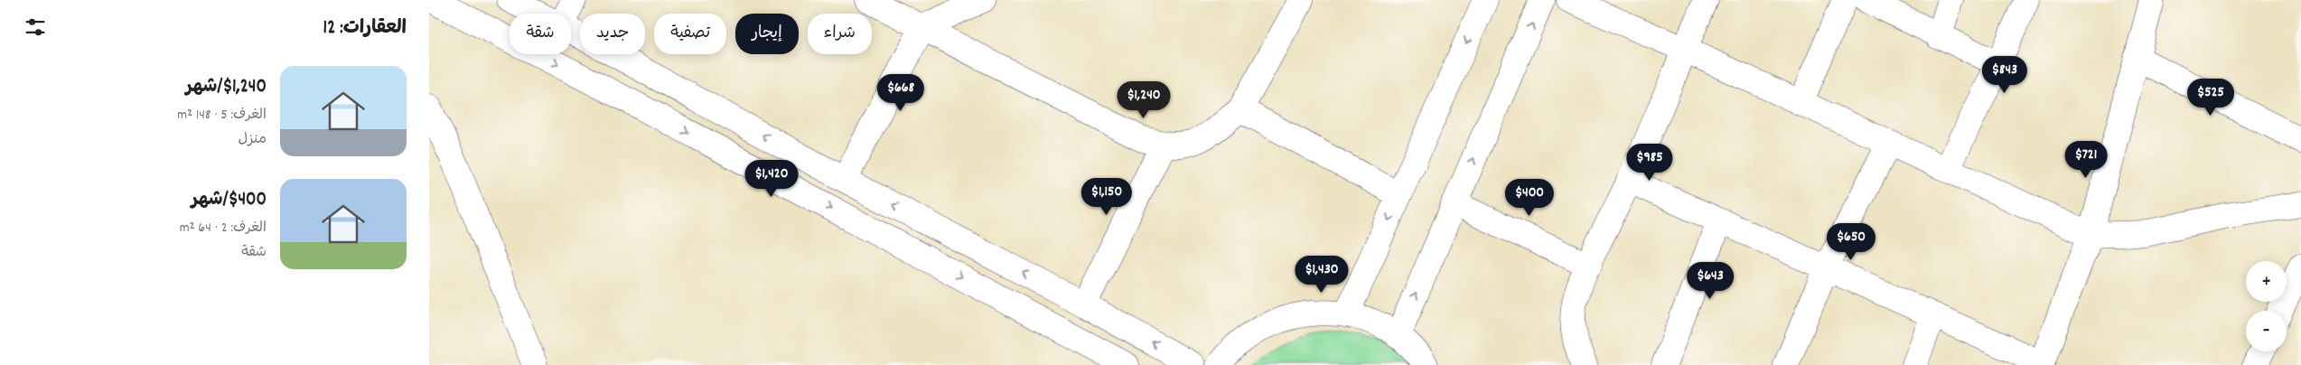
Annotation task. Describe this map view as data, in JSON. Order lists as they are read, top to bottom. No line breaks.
{"page":{"heading":"العقارات: 12","chip":["شراء","إيجار","تصفية","جديد","شقة"],"list":[{"name":"$1,240/شهر","note":"الغرف: 5 · 148 m² · منزل"},{"name":"$400/شهر","note":"الغرف: 2 · 64 m² · شقة"}],"price":["$843","$668","$525","$1,240","$721","$985","$1,420","$1,150","$400","$650","$1,430","$643"],"map_buttons":["+","−"]}}
